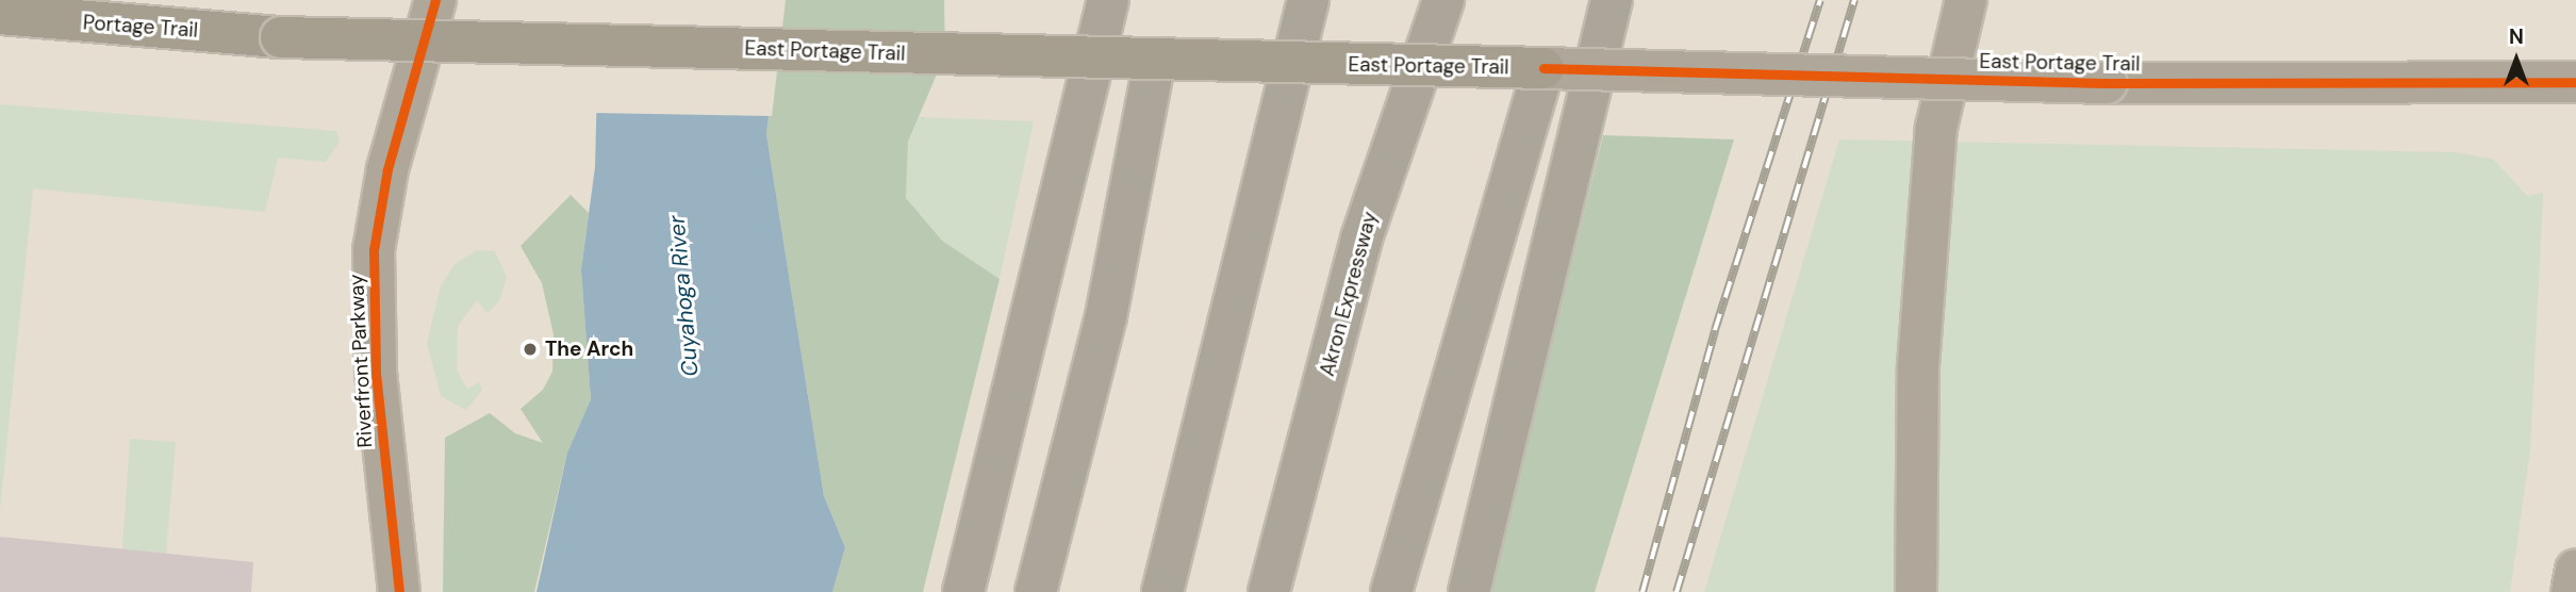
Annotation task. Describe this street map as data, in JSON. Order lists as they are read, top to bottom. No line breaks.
{"streets":{"highway":["Akron Expressway"],"main road":["Portage Trail","East Portage Trail"],"street":["Riverfront Parkway"]},"crossings":[["Portage Trail","East Portage Trail"]],"water":["Cuyahoga River"],"places":["The Arch"],"north":"top"}
